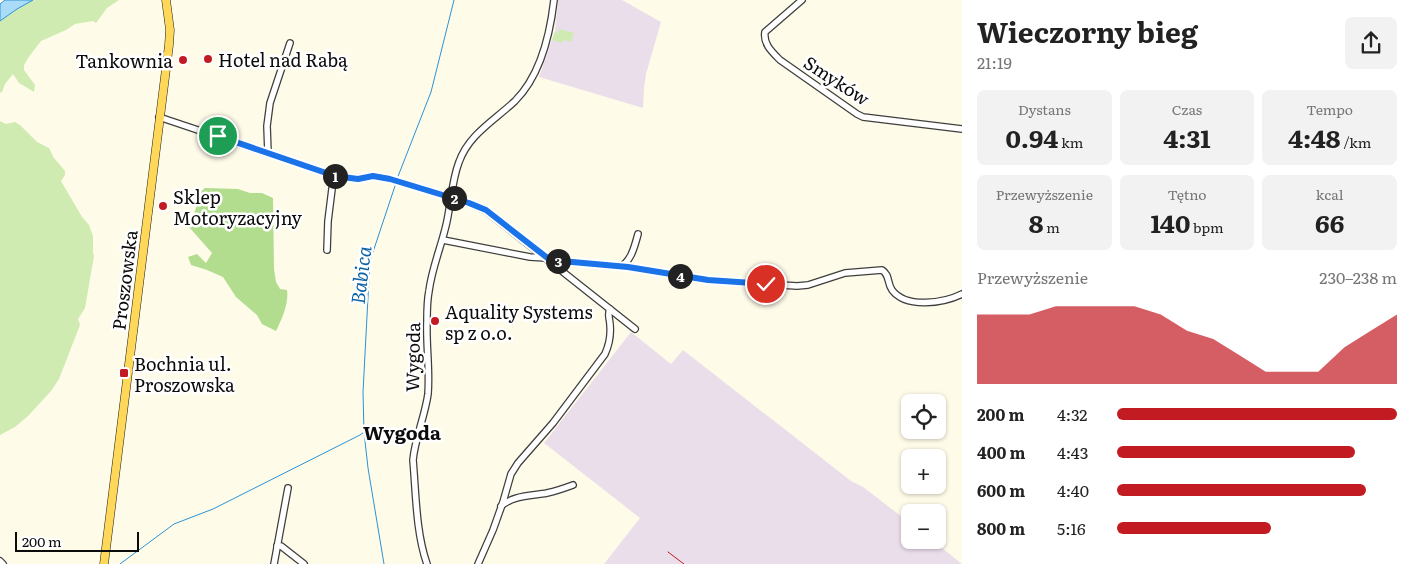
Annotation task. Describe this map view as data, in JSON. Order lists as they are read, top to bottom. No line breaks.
{"streets":{"main road":["Proszowska"],"street":["Smyków","Wygoda"]},"districts":["Wygoda"],"water":["Babica"],"places":{"other":["Hotel nad Rabą","Tankownia","Sklep Motoryzacyjny","Aquality Systems sp z o.o."],"transit":["Bochnia ul. Proszowska"]},"scale_bar":"200 m","page":{"heading":["Wieczorny bieg","21:19"],"stats":[["Dystans","0.94 km"],["Czas","4:31"],["Tempo","4:48 /km"],["Przewyższenie","8 m"],["Tętno","140 bpm"],["kcal","66"]],"pins":["1","2","3","4"],"chart":["Przewyższenie","230–238 m"],"map_buttons":["+","−"],"list":[{"name":"200 m","note":"4:32"},{"name":"400 m","note":"4:43"},{"name":"600 m","note":"4:40"},{"name":"800 m","note":"5:16"}],"scale":"200 m"}}
